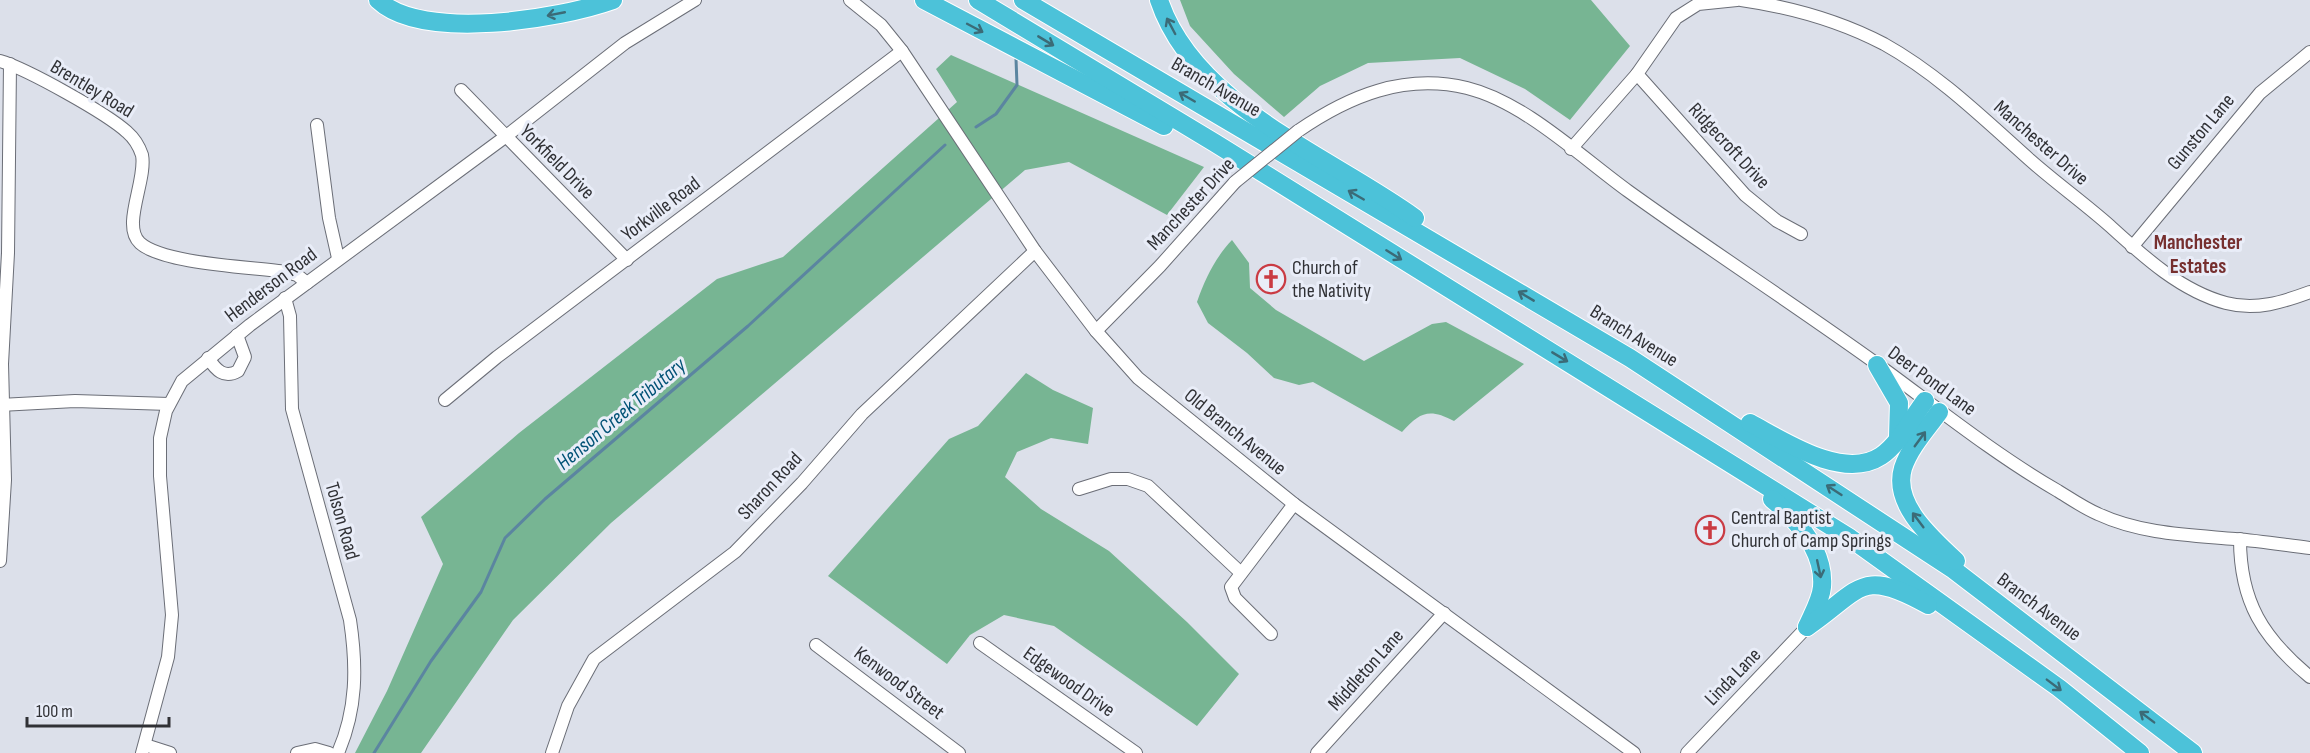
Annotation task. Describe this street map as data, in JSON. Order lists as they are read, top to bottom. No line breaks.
{"streets":{"highway":["Branch Avenue"],"street":["Brentley Road","Gunston Lane","Manchester Drive","Ridgecroft Drive","Yorkfield Drive","Yorkville Road","Henderson Road","Deer Pond Lane","Old Branch Avenue","Sharon Road","Tolson Road","Middleton Lane","Linda Lane","Edgewood Drive","Kenwood Street"]},"crossings":[["Brentley Road","Henderson Road"],["Gunston Lane","Manchester Drive"],["Manchester Drive","Deer Pond Lane"],["Manchester Drive","Old Branch Avenue"],["Yorkfield Drive","Yorkville Road"],["Yorkfield Drive","Henderson Road"],["Yorkville Road","Old Branch Avenue"],["Henderson Road","Tolson Road"],["Old Branch Avenue","Sharon Road"],["Old Branch Avenue","Middleton Lane"]],"districts":["Manchester Estates"],"water":["Henson Creek Tributary"],"places":{"church":["Church of the Nativity","Central Baptist Church of Camp Springs"]},"scale_bar":"100 m"}
